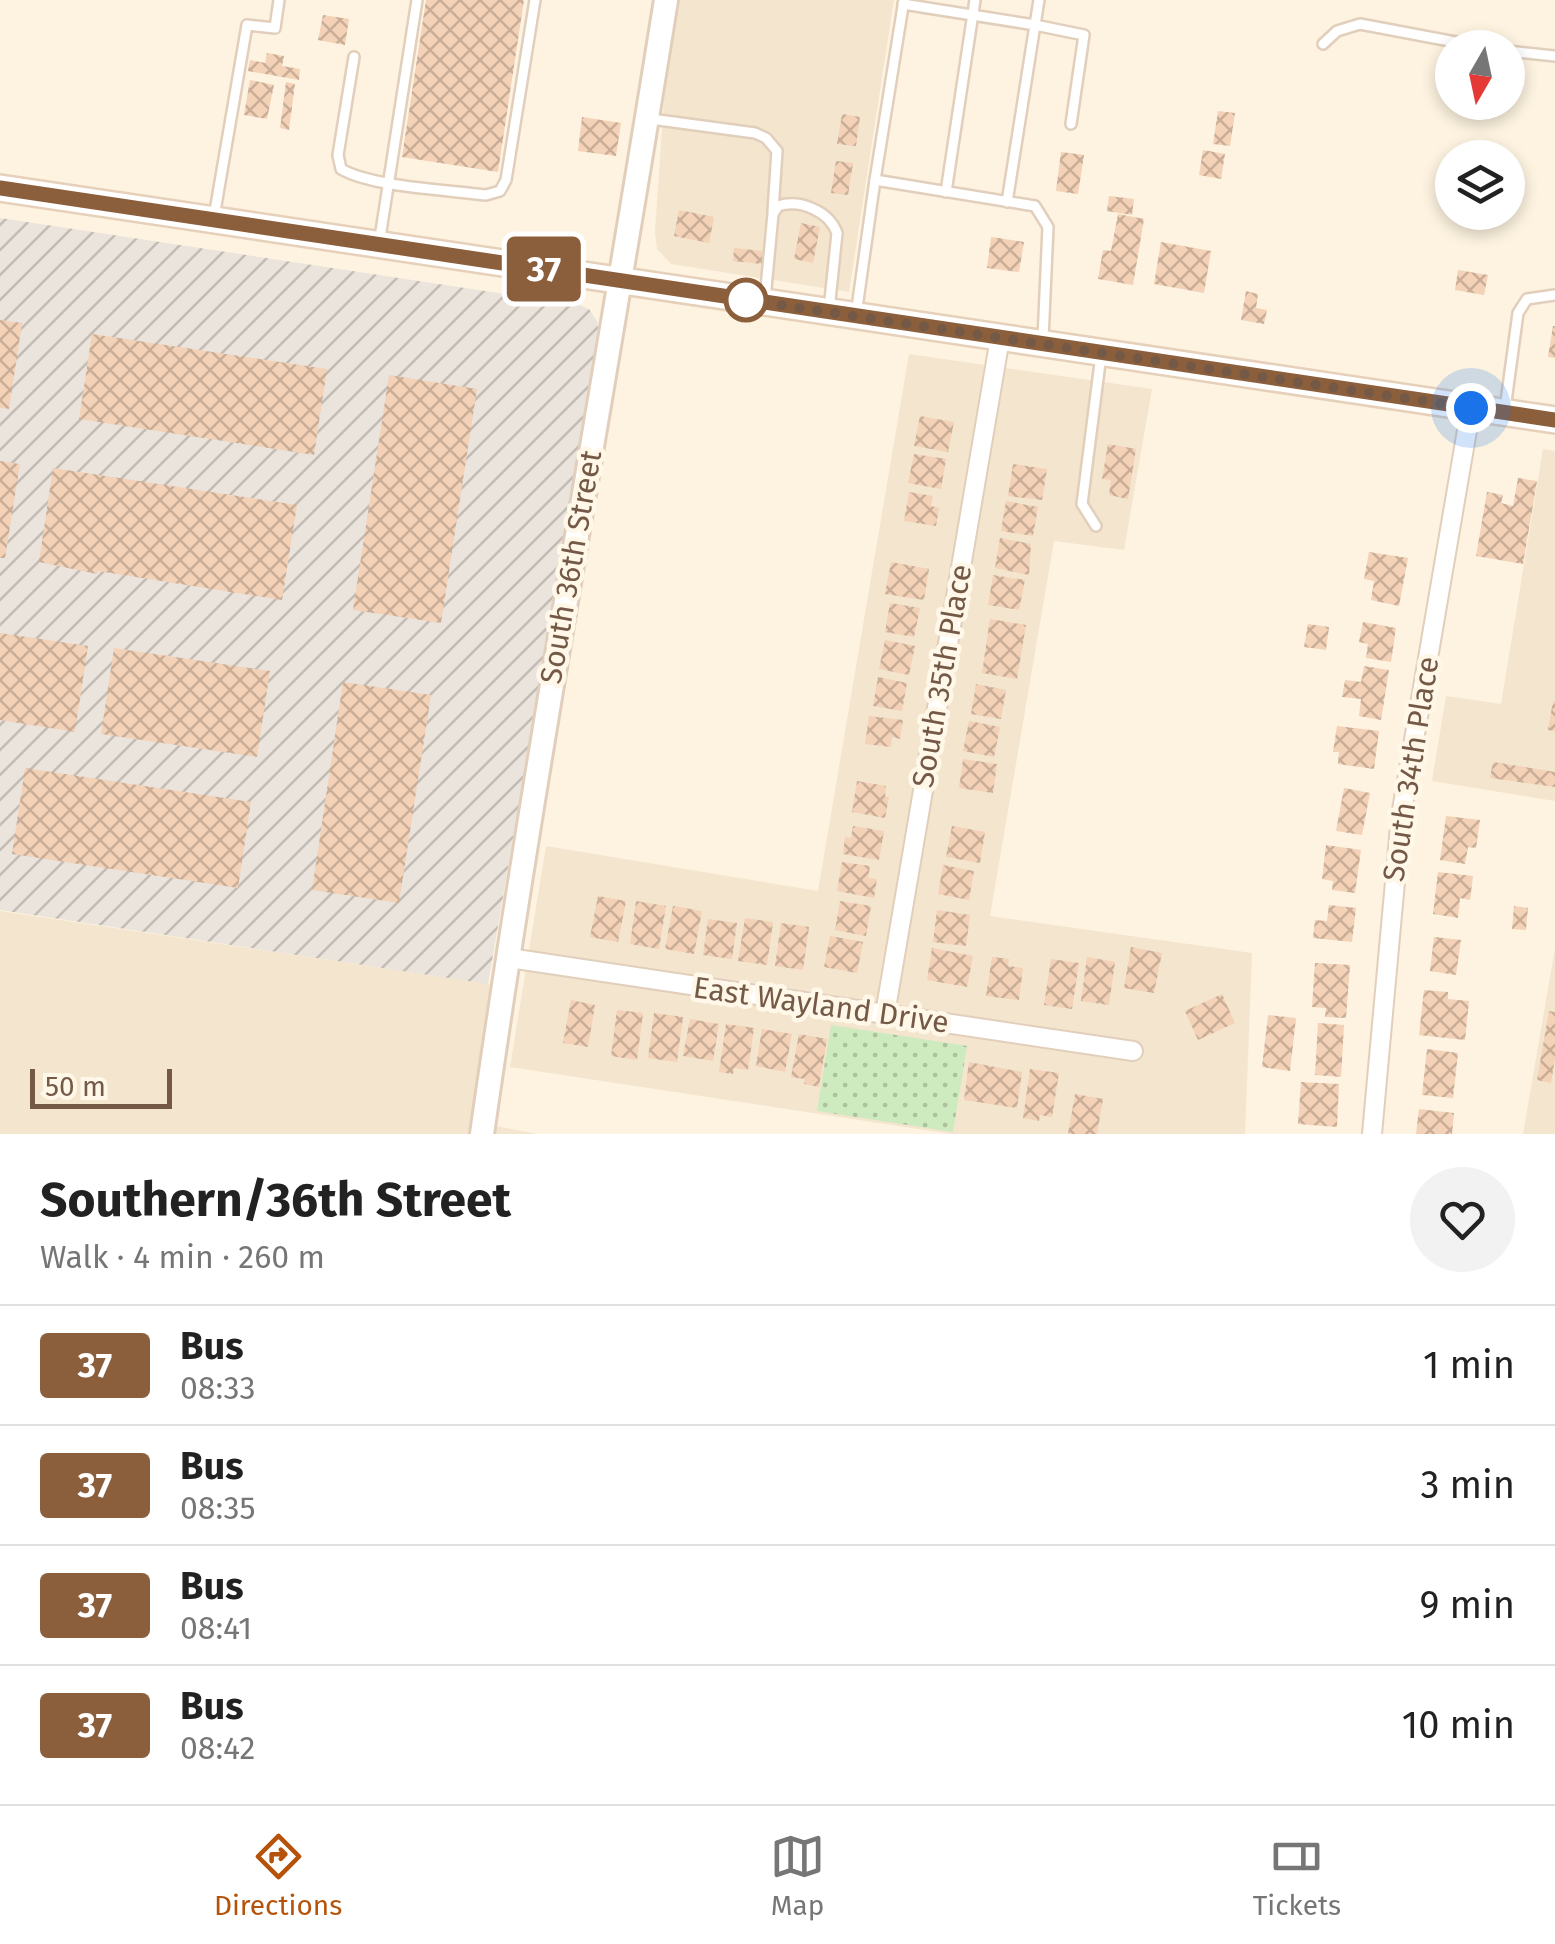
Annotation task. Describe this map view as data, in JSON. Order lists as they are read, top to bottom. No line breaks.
{"streets":{"street":["South 36th Street","South 35th Place","South 34th Place","East Wayland Drive"]},"crossings":[["South 36th Street","East Wayland Drive"],["South 35th Place","East Wayland Drive"]],"lines":["bus line 37"],"scale_bar":"50 m","north":"bottom","page":{"on_map":"37","scale":"50 m","heading":["Southern/36th Street","Walk · 4 min · 260 m"],"list":[{"mark":"37","name":"Bus","note":"08:33","value":"1 min"},{"mark":"37","name":"Bus","note":"08:35","value":"3 min"},{"mark":"37","name":"Bus","note":"08:41","value":"9 min"},{"mark":"37","name":"Bus","note":"08:42","value":"10 min"}],"tabs":["Directions","Map","Tickets"]}}
